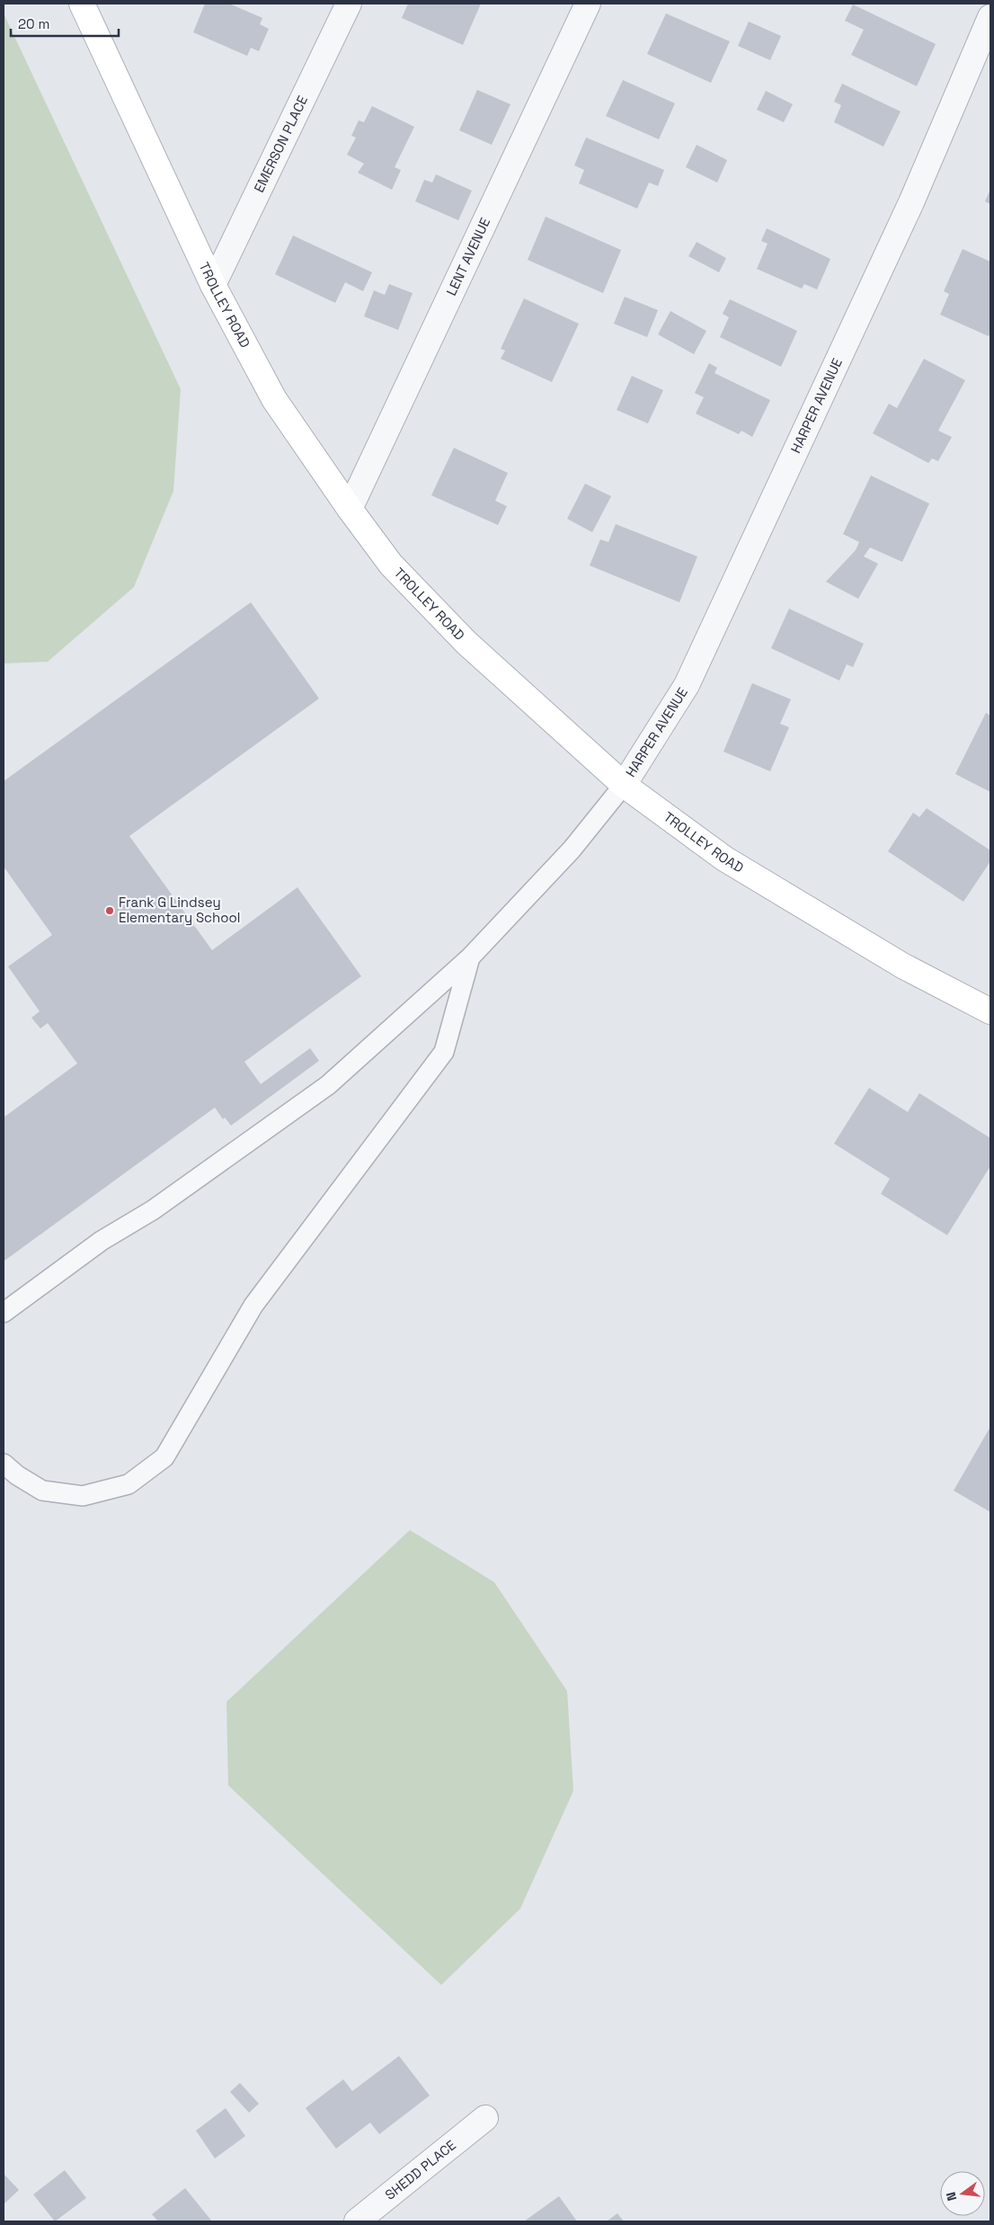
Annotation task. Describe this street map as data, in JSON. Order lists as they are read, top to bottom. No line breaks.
{"streets":{"street":["EMERSON PLACE","LENT AVENUE","TROLLEY ROAD","HARPER AVENUE","SHEDD PLACE"]},"crossings":[["EMERSON PLACE","TROLLEY ROAD"],["LENT AVENUE","TROLLEY ROAD"],["TROLLEY ROAD","HARPER AVENUE"]],"places":["Frank G Lindsey Elementary School"],"scale_bar":"20 m","north":"left"}
